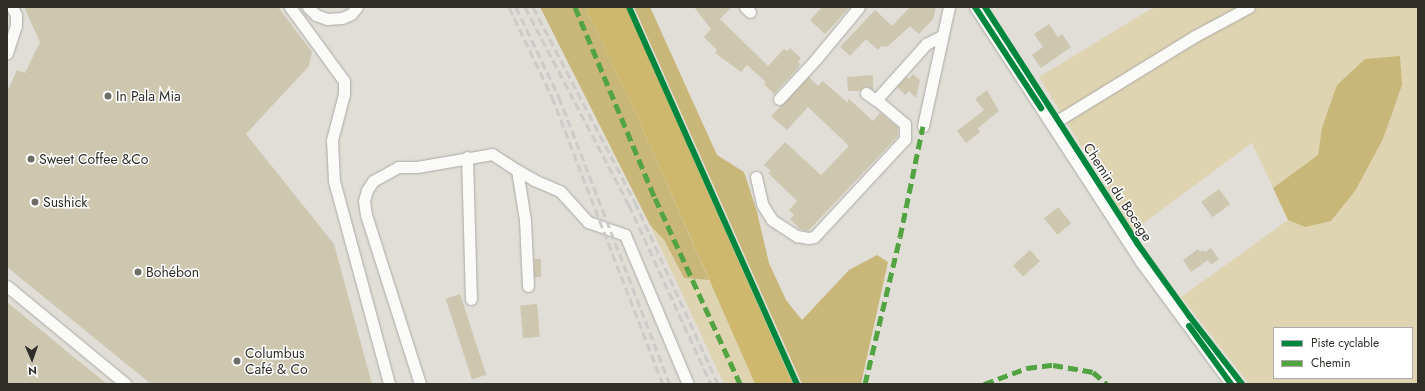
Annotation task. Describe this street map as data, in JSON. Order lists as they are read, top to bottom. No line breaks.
{"streets":{"street":["Chemin du Bocage"]},"places":["In Pala Mia","Sweet Coffee &Co","Sushick","Bohébon","Columbus Café & Co"],"legend":["Piste cyclable","Chemin"],"north":"bottom"}
